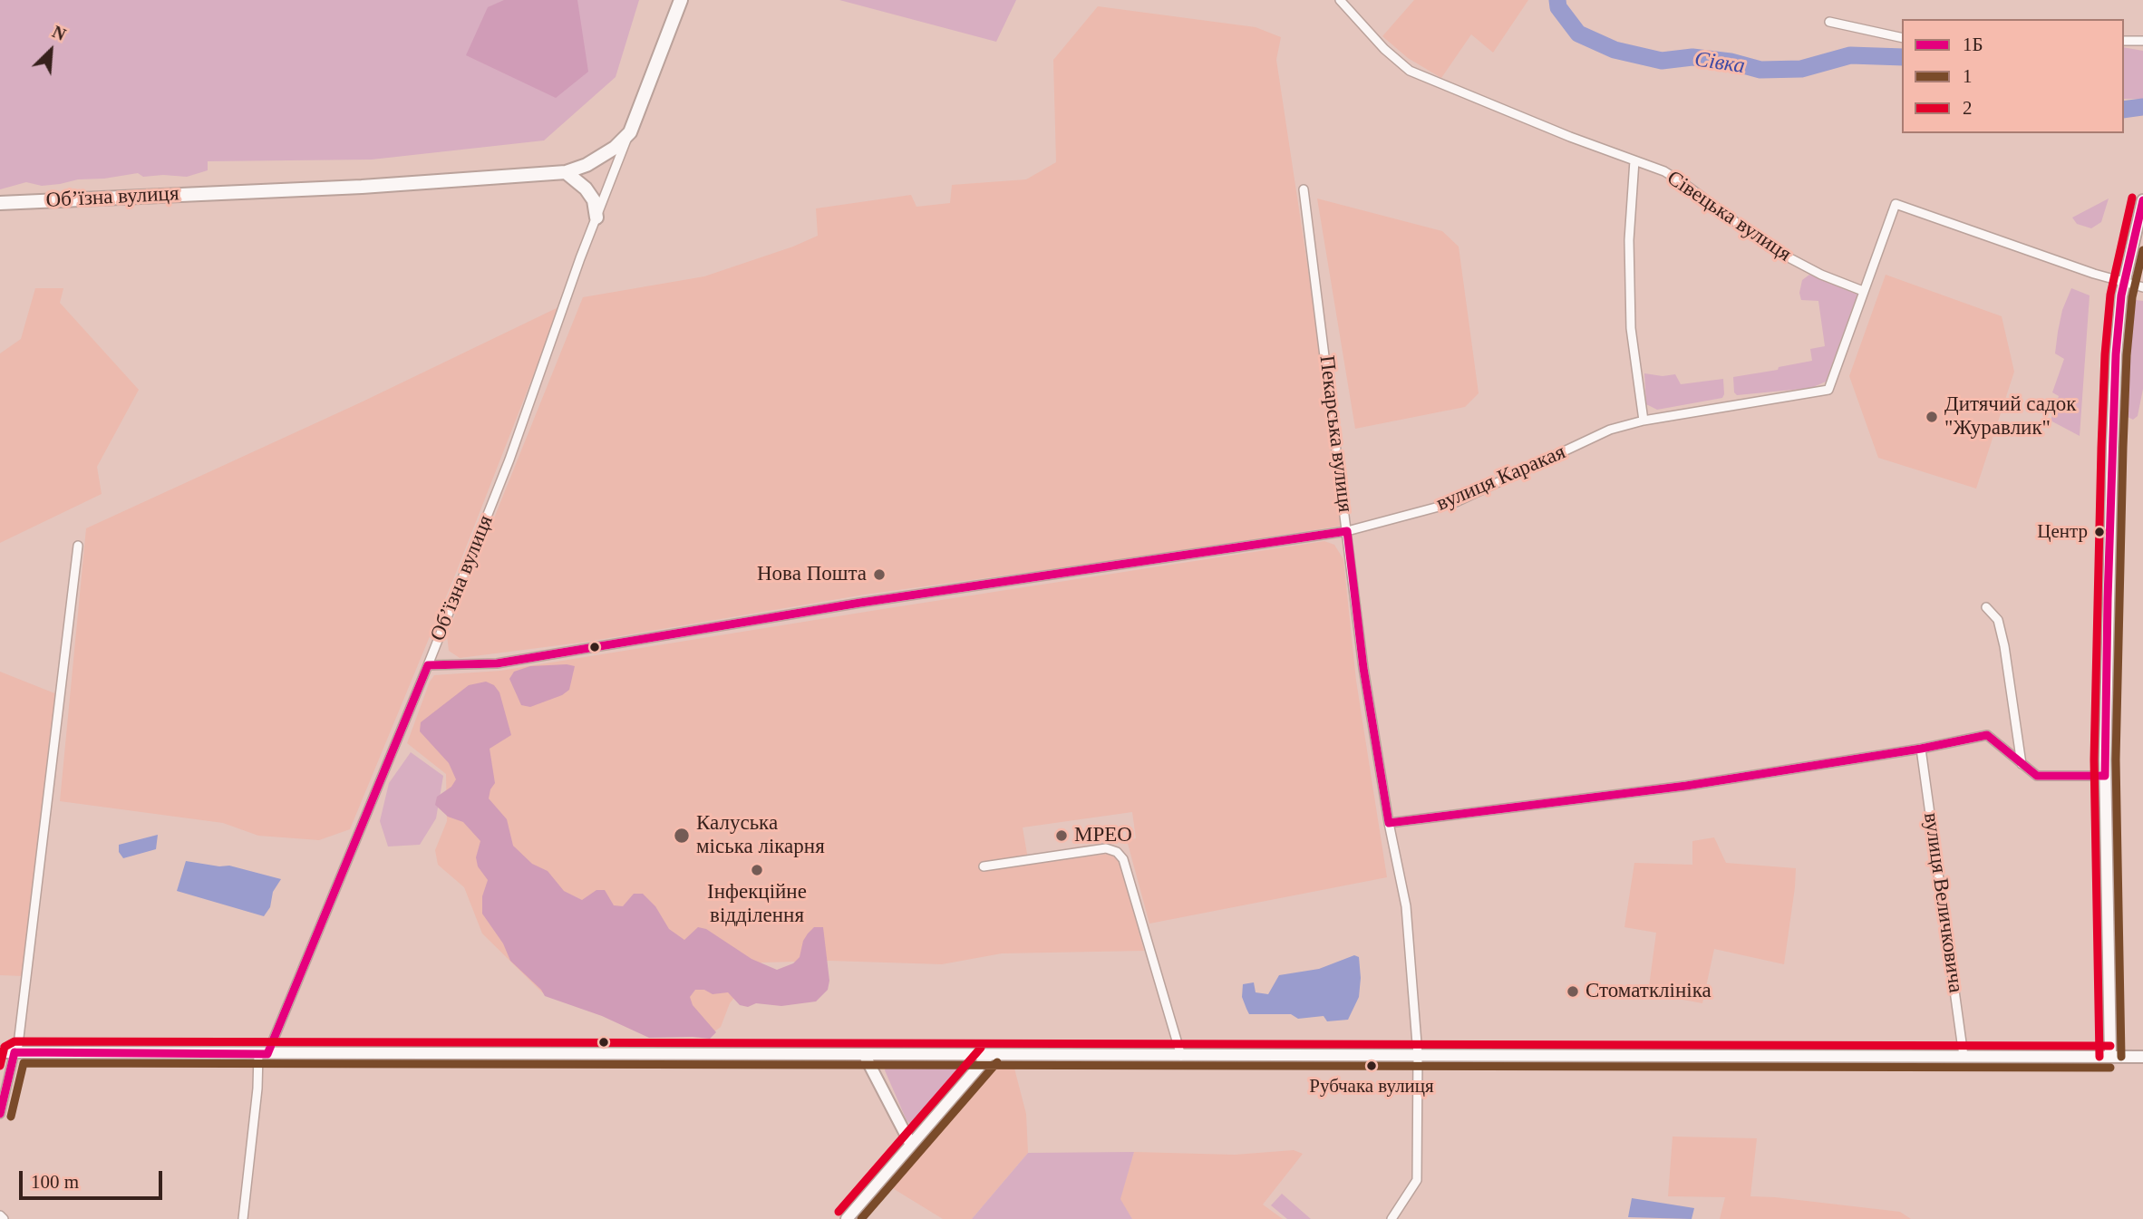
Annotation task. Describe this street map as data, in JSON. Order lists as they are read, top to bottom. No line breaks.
{"streets":{"main road":["Обʼїзна вулиця"],"street":["Сівецька вулиця","Пекарська вулиця","вулиця Каракая","вулиця Величковича"]},"crossings":[["Обʼїзна вулиця","вулиця Каракая"],["Сівецька вулиця","вулиця Каракая"],["Пекарська вулиця","вулиця Каракая"]],"water":["Сівка"],"places":["Дитячий садок \"Журавлик\"","Центр","Нова Пошта","Калуська міська лікарня","МРЕО","Інфекційне відділення","Стоматклініка","Рубчака вулиця"],"lines":["transit line 2","transit line 1Б","transit line 1"],"legend":["1Б","1","2"],"scale_bar":"100 m","north":"top right"}
